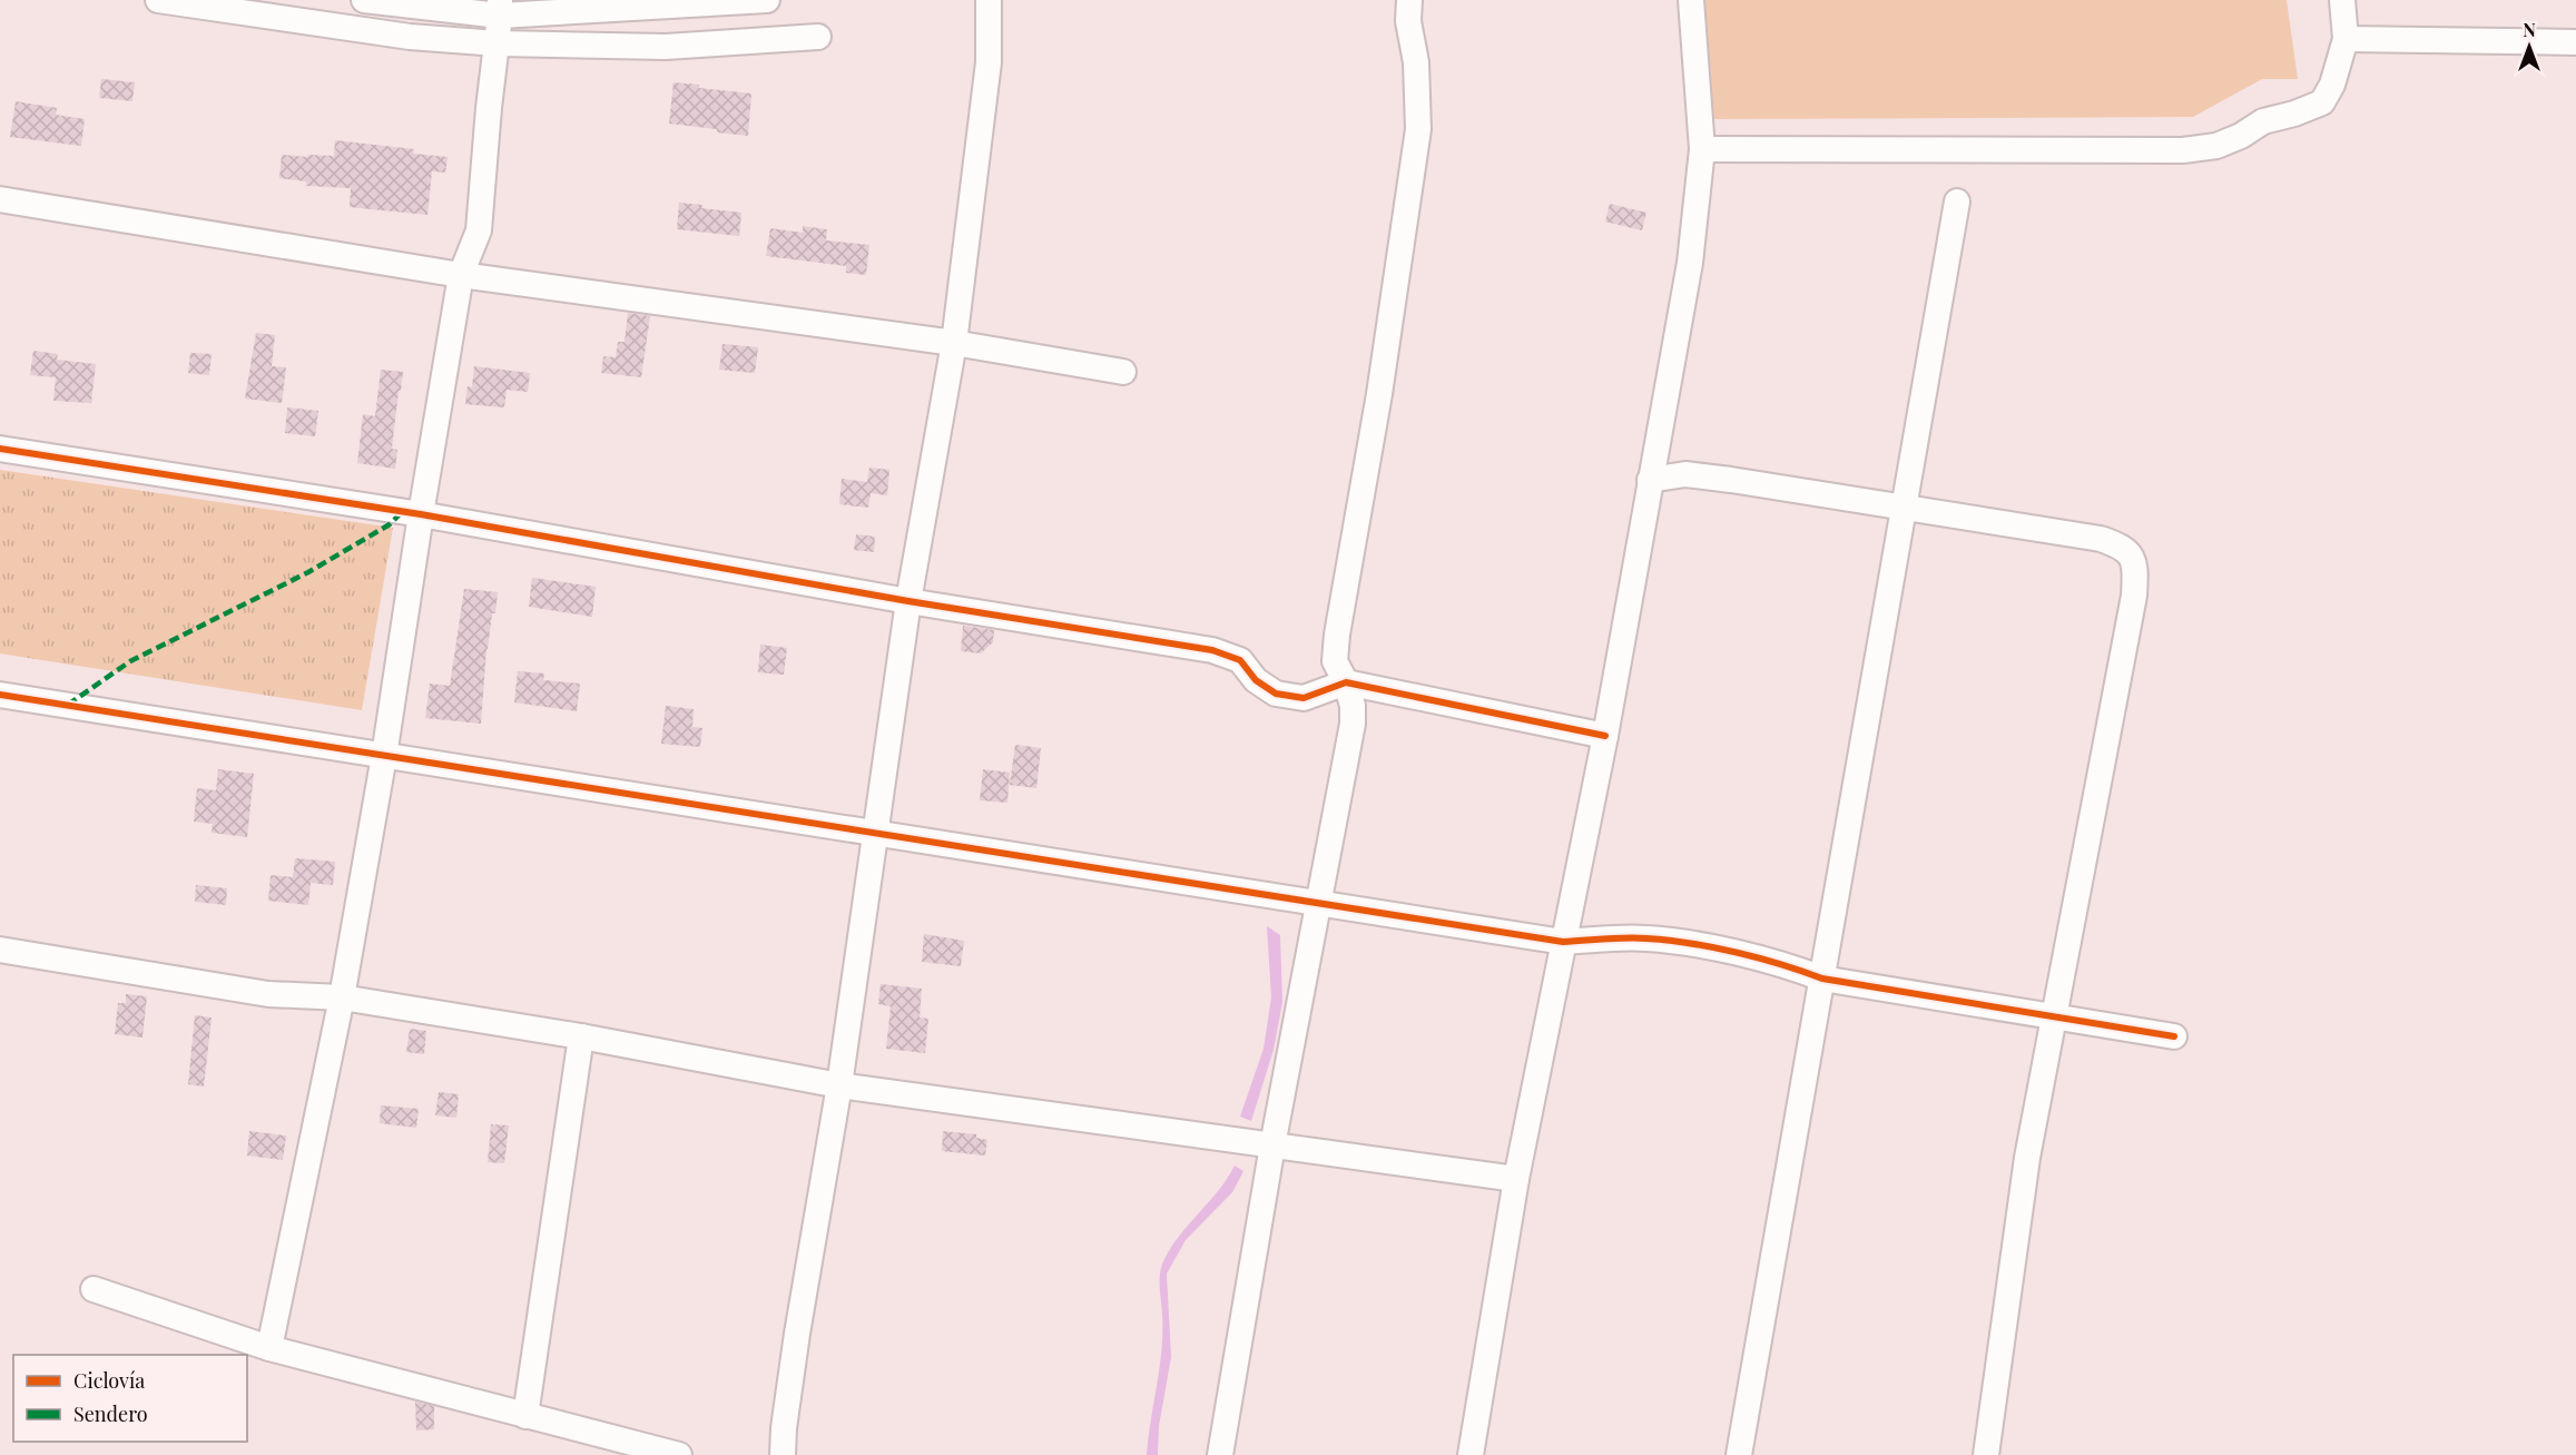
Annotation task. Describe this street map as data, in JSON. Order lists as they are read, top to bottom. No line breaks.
{"legend":["Ciclovía","Sendero"],"north":"top"}
